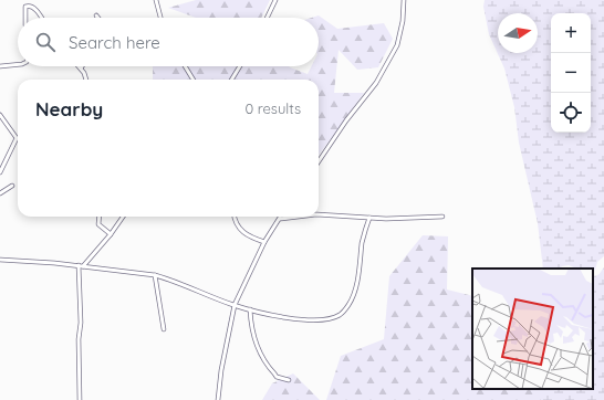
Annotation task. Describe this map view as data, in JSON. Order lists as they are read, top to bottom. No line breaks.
{"north":"right","page":{"map_buttons":["+","−"],"search":"Search here","heading":["Nearby","0 results"]}}
